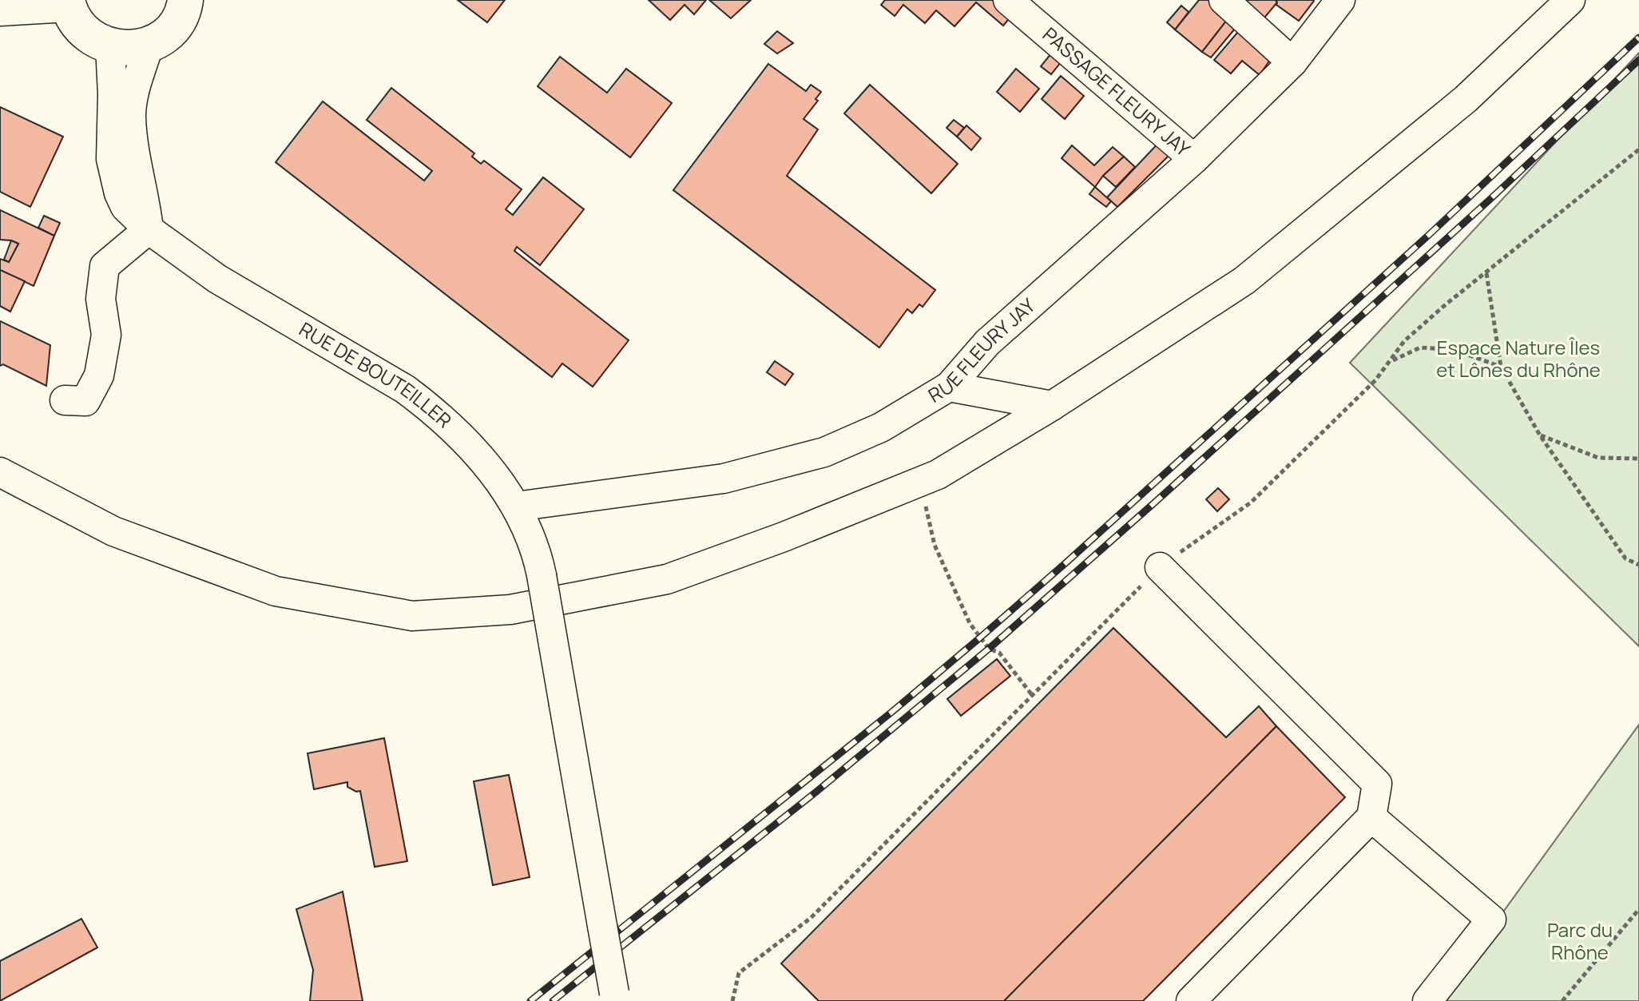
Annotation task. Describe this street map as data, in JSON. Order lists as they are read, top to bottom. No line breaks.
{"streets":{"street":["PASSAGE FLEURY JAY","RUE FLEURY JAY","RUE DE BOUTEILLER"]},"crossings":[["PASSAGE FLEURY JAY","RUE FLEURY JAY"],["RUE FLEURY JAY","RUE DE BOUTEILLER"]],"parks":["Espace Nature Îles et Lônes du Rhône","Parc du Rhône"]}
